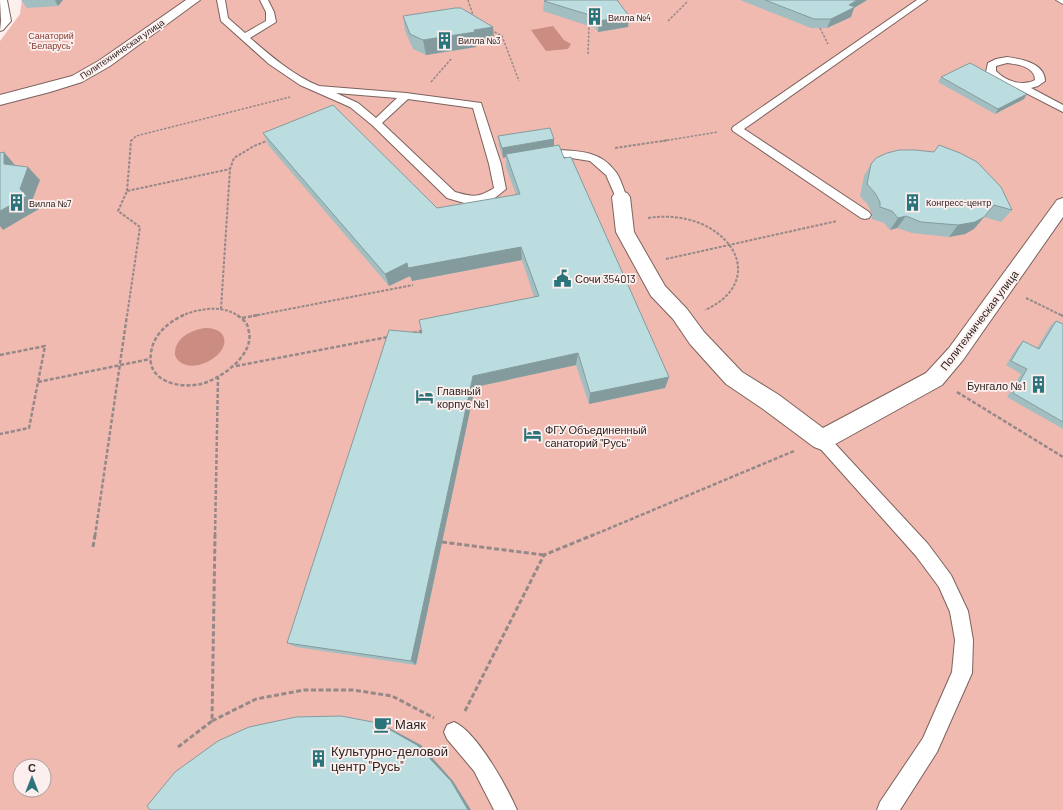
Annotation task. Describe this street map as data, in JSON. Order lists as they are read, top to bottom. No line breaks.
{"streets":{"street":["Политехническая улица"]},"parks":["Санаторий \"Беларусь\""],"places":{"building":["Вилла №4","Вилла №3","Конгресс-центр","Вилла №7","Бунгало №1","Культурно-деловой центр \"Русь\""],"public building":["Сочи 354013"],"hotel":["Главный корпус №1","ФГУ Объединенный санаторий \"Русь\""],"cafe":["Маяк"]},"north":"top"}
